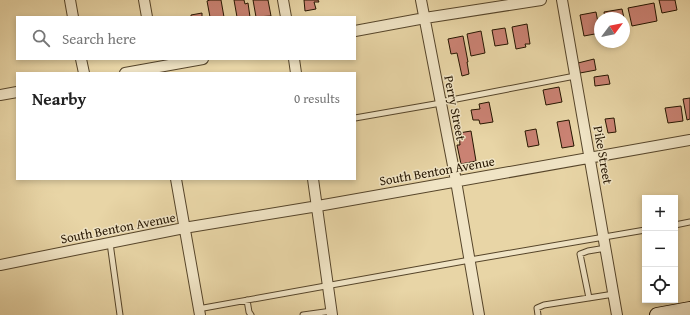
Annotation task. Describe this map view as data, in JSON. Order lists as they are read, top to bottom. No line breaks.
{"streets":{"street":["Perry Street","Pike Street","South Benton Avenue"]},"crossings":[["Perry Street","South Benton Avenue"],["Pike Street","South Benton Avenue"]],"north":"top right","page":{"search":"Search here","heading":["Nearby","0 results"],"map_buttons":["+","−"]}}
